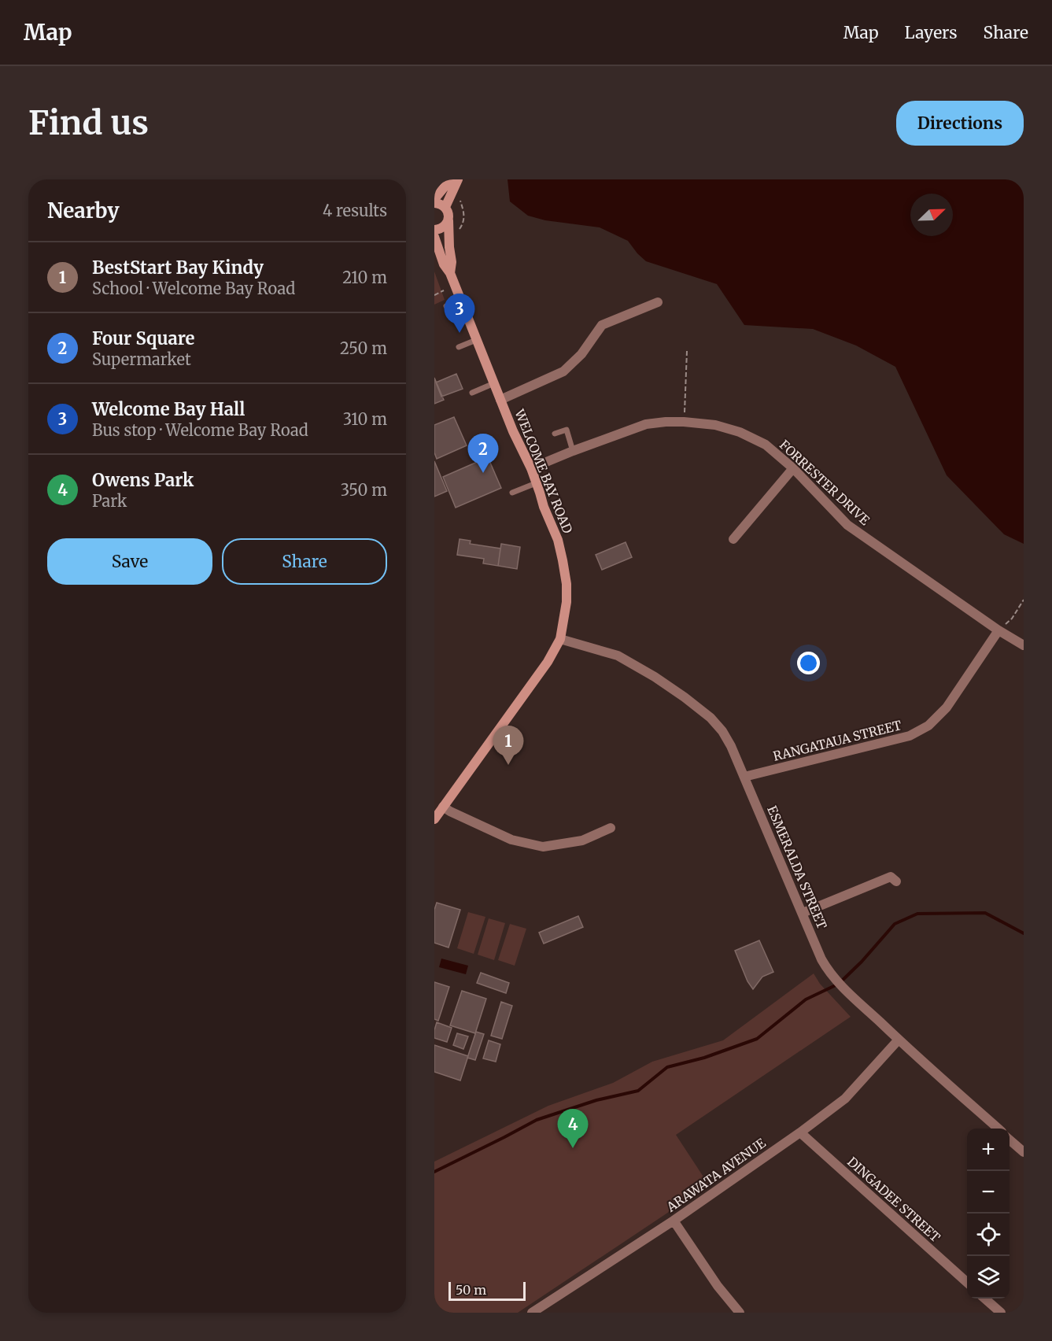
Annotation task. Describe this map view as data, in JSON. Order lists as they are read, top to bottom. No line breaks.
{"streets":{"main road":["WELCOME BAY ROAD"],"street":["FORRESTER DRIVE","RANGATAUA STREET","ESMERALDA STREET","ARAWATA AVENUE","DINGADEE STREET"]},"crossings":[["WELCOME BAY ROAD","FORRESTER DRIVE"],["WELCOME BAY ROAD","ESMERALDA STREET"],["FORRESTER DRIVE","RANGATAUA STREET"],["RANGATAUA STREET","ESMERALDA STREET"],["ESMERALDA STREET","ARAWATA AVENUE"],["ARAWATA AVENUE","DINGADEE STREET"]],"scale_bar":"50 m","north":"top right","page":{"header":"Map","nav":["Map","Layers","Share"],"buttons":["Directions",["Save","Share"]],"title":"Find us","heading":["Nearby","4 results"],"list":[{"mark":"1","name":"BestStart Bay Kindy","note":"School · Welcome Bay Road","value":"210 m"},{"mark":"2","name":"Four Square","note":"Supermarket","value":"250 m"},{"mark":"3","name":"Welcome Bay Hall","note":"Bus stop · Welcome Bay Road","value":"310 m"},{"mark":"4","name":"Owens Park","note":"Park","value":"350 m"}],"pins":["3","2","1","4"],"map_buttons":["+","−"],"scale":"50 m"}}
